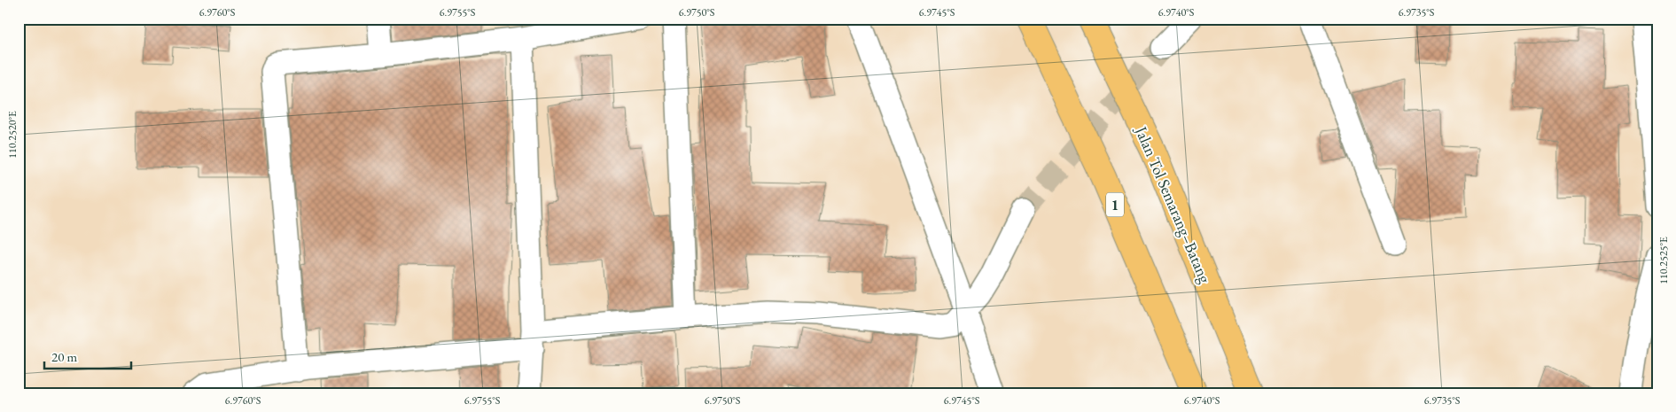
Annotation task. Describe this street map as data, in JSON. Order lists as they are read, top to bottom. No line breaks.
{"streets":{"highway":["1","Jalan Tol Semarang–Batang"]},"scale_bar":"20 m","coordinates":["6.9760°S","6.9755°S","6.9750°S","6.9745°S","6.9740°S","6.9735°S","110.2520°E","110.2525°E"]}
